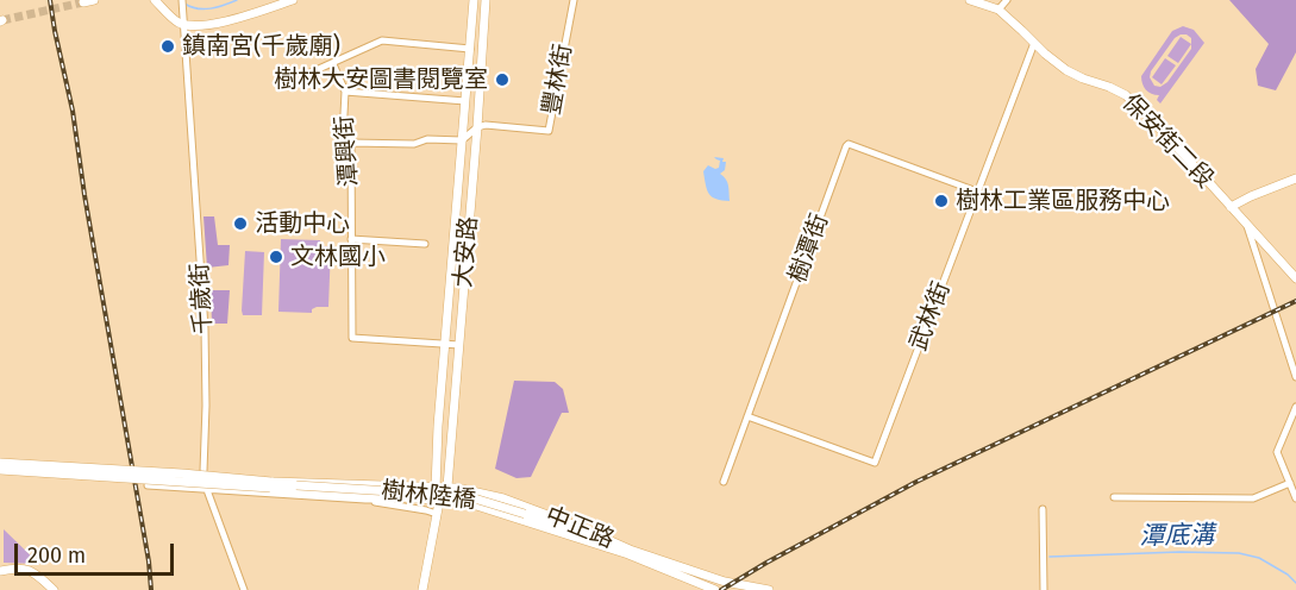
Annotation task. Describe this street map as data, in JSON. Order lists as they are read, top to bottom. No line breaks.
{"streets":{"main road":["保安街二段","大安路","樹林陸橋","中正路"],"street":["豐林街","潭興街","樹潭街","千歲街","武林街"]},"crossings":[["豐林街","大安路"],["保安街二段","武林街"],["潭興街","大安路"],["樹潭街","武林街"],["大安路","中正路"],["樹林陸橋","中正路"]],"water":["潭底溝"],"places":["鎮南宮(千歲廟)","樹林大安圖書閱覽室","樹林工業區服務中心","活動中心","文林國小"],"scale_bar":"200 m"}
